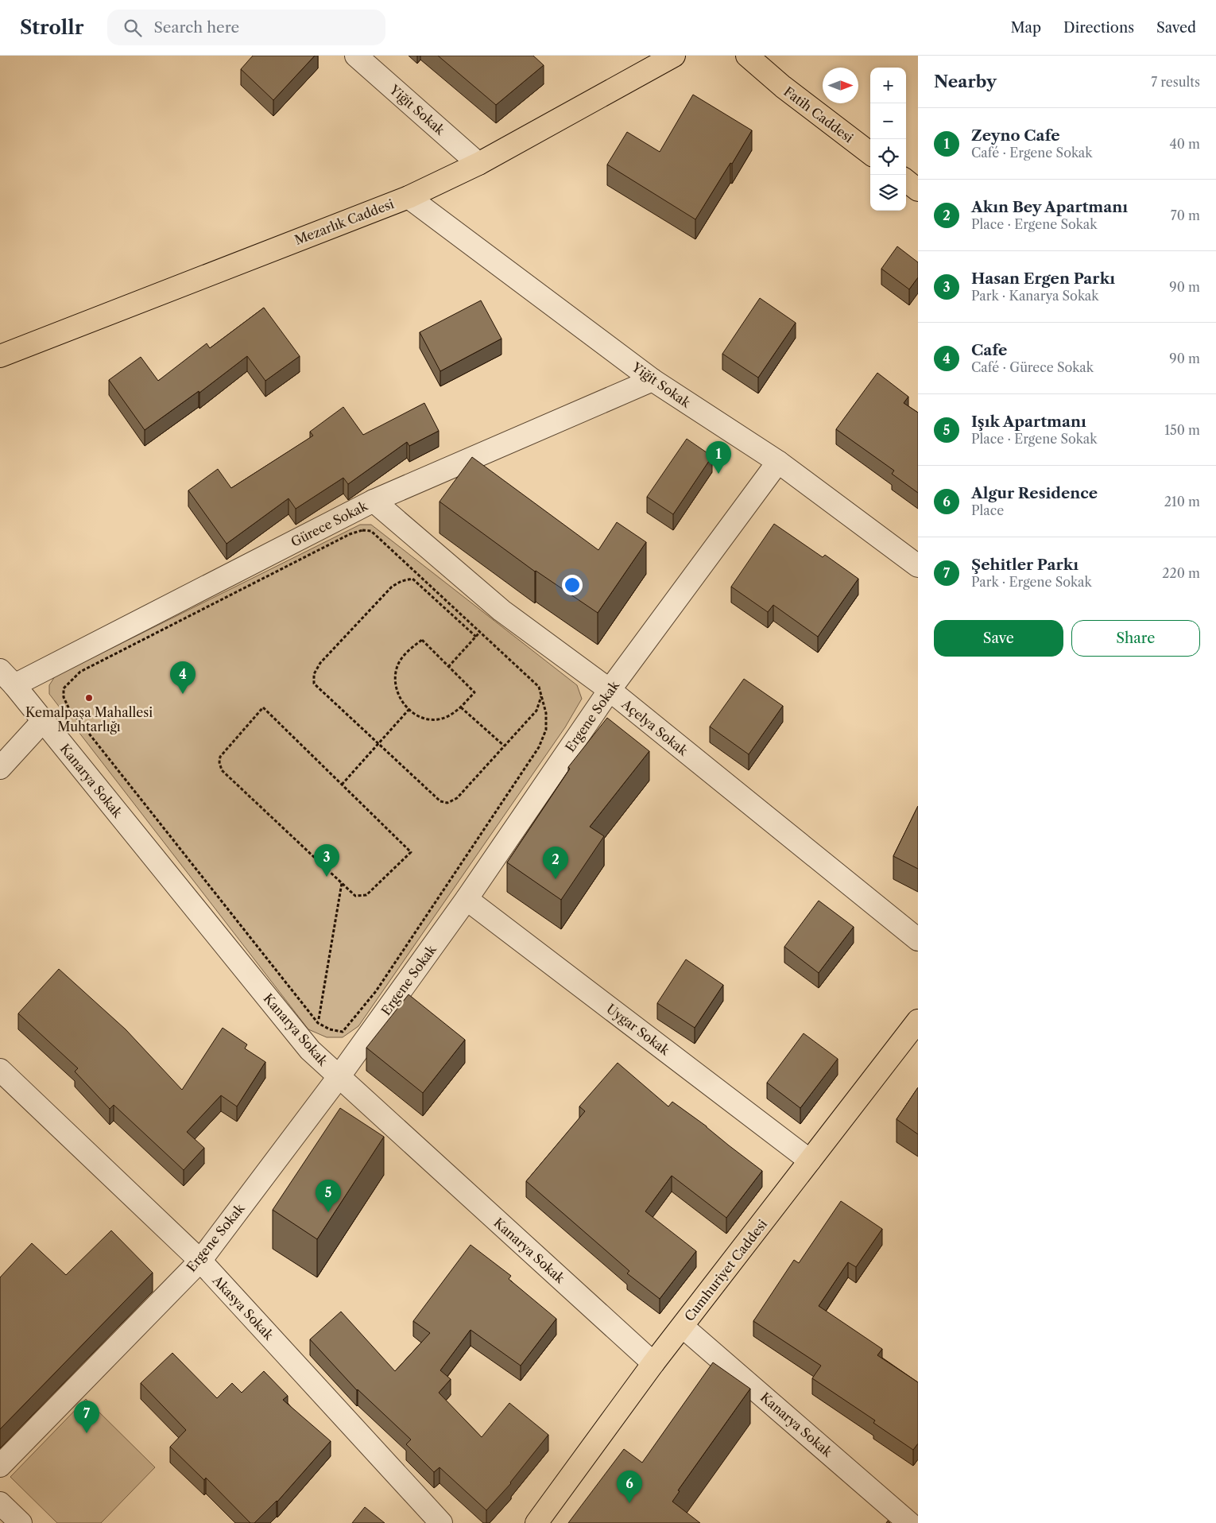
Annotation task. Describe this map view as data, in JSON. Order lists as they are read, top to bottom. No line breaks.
{"streets":{"main road":["Fatih Caddesi","Mezarlık Caddesi","Cumhuriyet Caddesi"],"street":["Yiğit Sokak","Gürece Sokak","Ergene Sokak","Açelya Sokak","Kanarya Sokak","Uygar Sokak","Akasya Sokak"]},"crossings":[["Yiğit Sokak","Mezarlık Caddesi"],["Yiğit Sokak","Gürece Sokak"],["Yiğit Sokak","Ergene Sokak"],["Gürece Sokak","Açelya Sokak"],["Gürece Sokak","Kanarya Sokak"],["Ergene Sokak","Açelya Sokak"],["Ergene Sokak","Kanarya Sokak"],["Ergene Sokak","Uygar Sokak"],["Ergene Sokak","Akasya Sokak"],["Kanarya Sokak","Cumhuriyet Caddesi"],["Uygar Sokak","Cumhuriyet Caddesi"]],"places":["Kemalpaşa Mahallesi Muhtarlığı"],"north":"right","page":{"header":"Strollr","search":"Search here","nav":["Map","Directions","Saved"],"heading":["Nearby","7 results"],"map_buttons":["+","−"],"list":[{"mark":"1","name":"Zeyno Cafe","note":"Café · Ergene Sokak","value":"40 m"},{"mark":"2","name":"Akın Bey Apartmanı","note":"Place · Ergene Sokak","value":"70 m"},{"mark":"3","name":"Hasan Ergen Parkı","note":"Park · Kanarya Sokak","value":"90 m"},{"mark":"4","name":"Cafe","note":"Café · Gürece Sokak","value":"90 m"},{"mark":"5","name":"Işık Apartmanı","note":"Place · Ergene Sokak","value":"150 m"},{"mark":"6","name":"Algur Residence","note":"Place","value":"210 m"},{"mark":"7","name":"Şehitler Parkı","note":"Park · Ergene Sokak","value":"220 m"}],"pins":["1","4","3","2","5","7","6"],"buttons":["Save","Share"]}}
